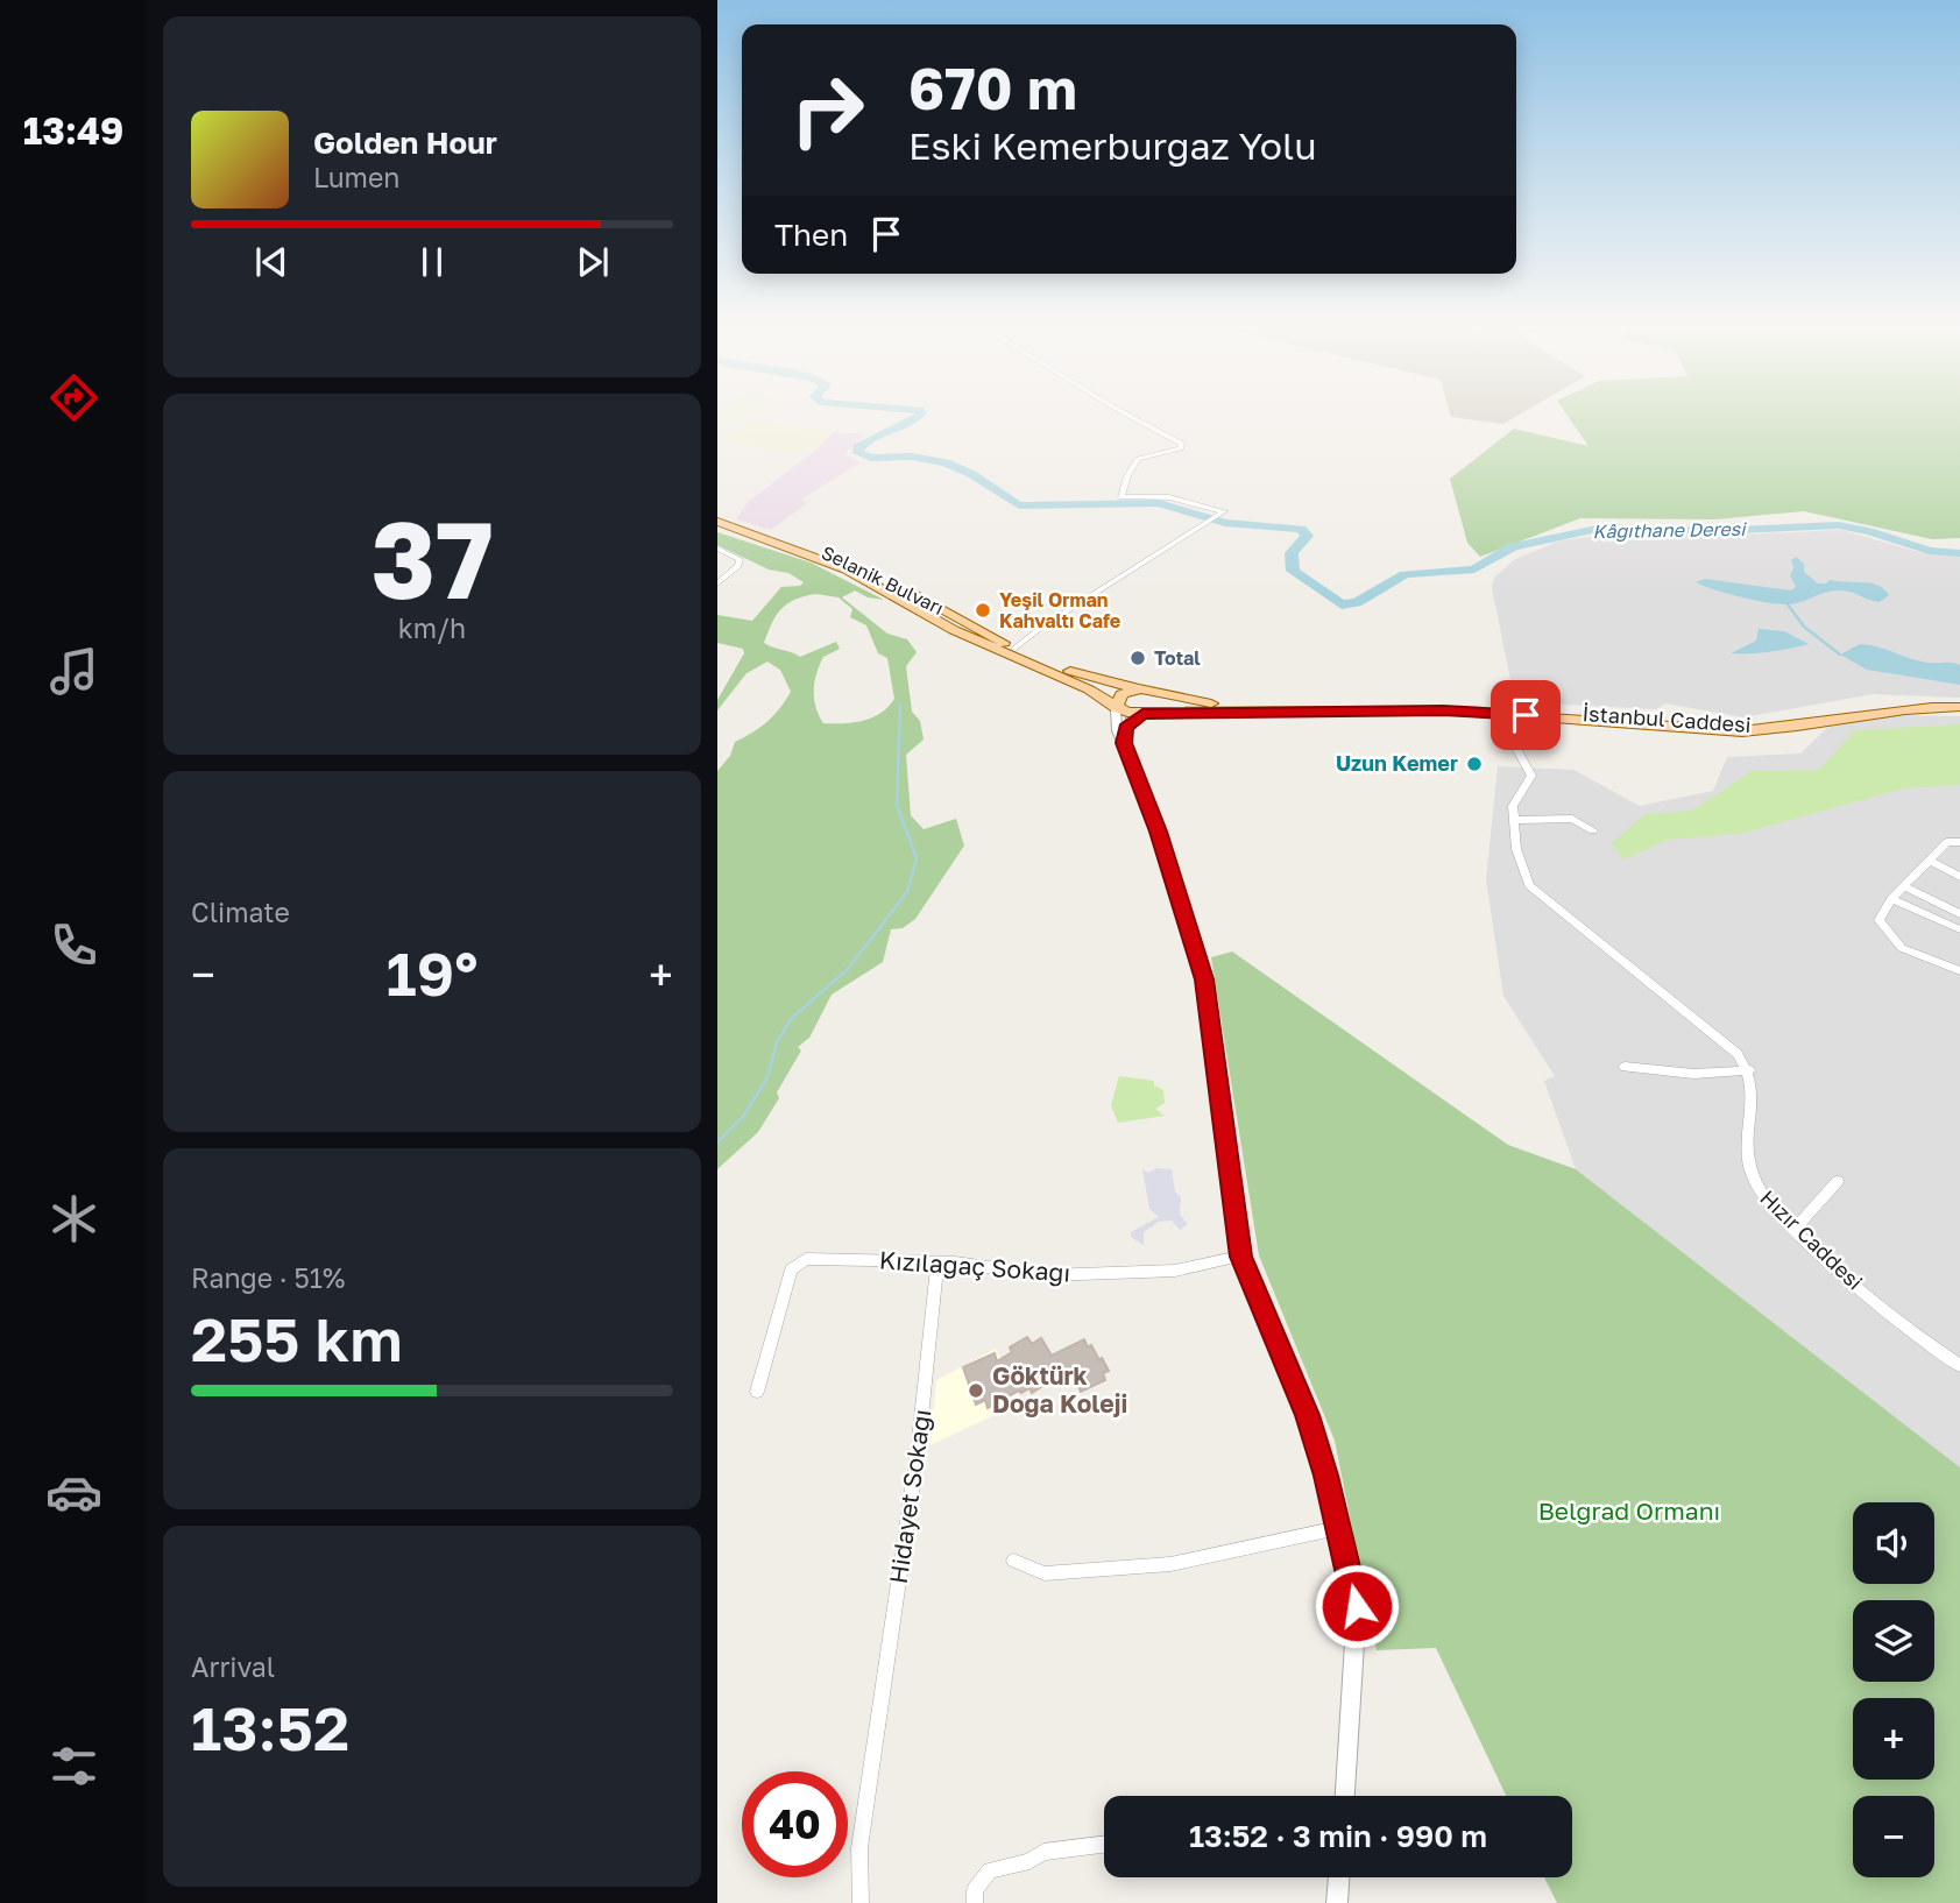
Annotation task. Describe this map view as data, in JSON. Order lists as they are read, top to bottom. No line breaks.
{"streets":{"main road":["Selanik Bulvarı","İstanbul Caddesi"],"street":["Hızır Caddesi","Kızılağaç Sokağı","Hidayet Sokağı"]},"crossings":[["Selanik Bulvarı","İstanbul Caddesi"],["Kızılağaç Sokağı","Hidayet Sokağı"]],"water":["Kâğıthane Deresi"],"parks":["Belgrad Ormanı"],"places":["Yeşil Orman Kahvaltı Cafe","Total","Uzun Kemer","Göktürk Doğa Koleji"],"page":{"tabs":"13:49","turn":["670 m","Eski Kemerburgaz Yolu"],"song":["Golden Hour","Lumen"],"then":"Then","tile":[["37","km/h"],"Climate",["Range · 51%","255 km"],["Arrival","13:52"]],"heat":["−","19°","+"],"map_buttons":["+","−"],"limit":"40","trip":"13:52 · 3 min · 990 m"}}
